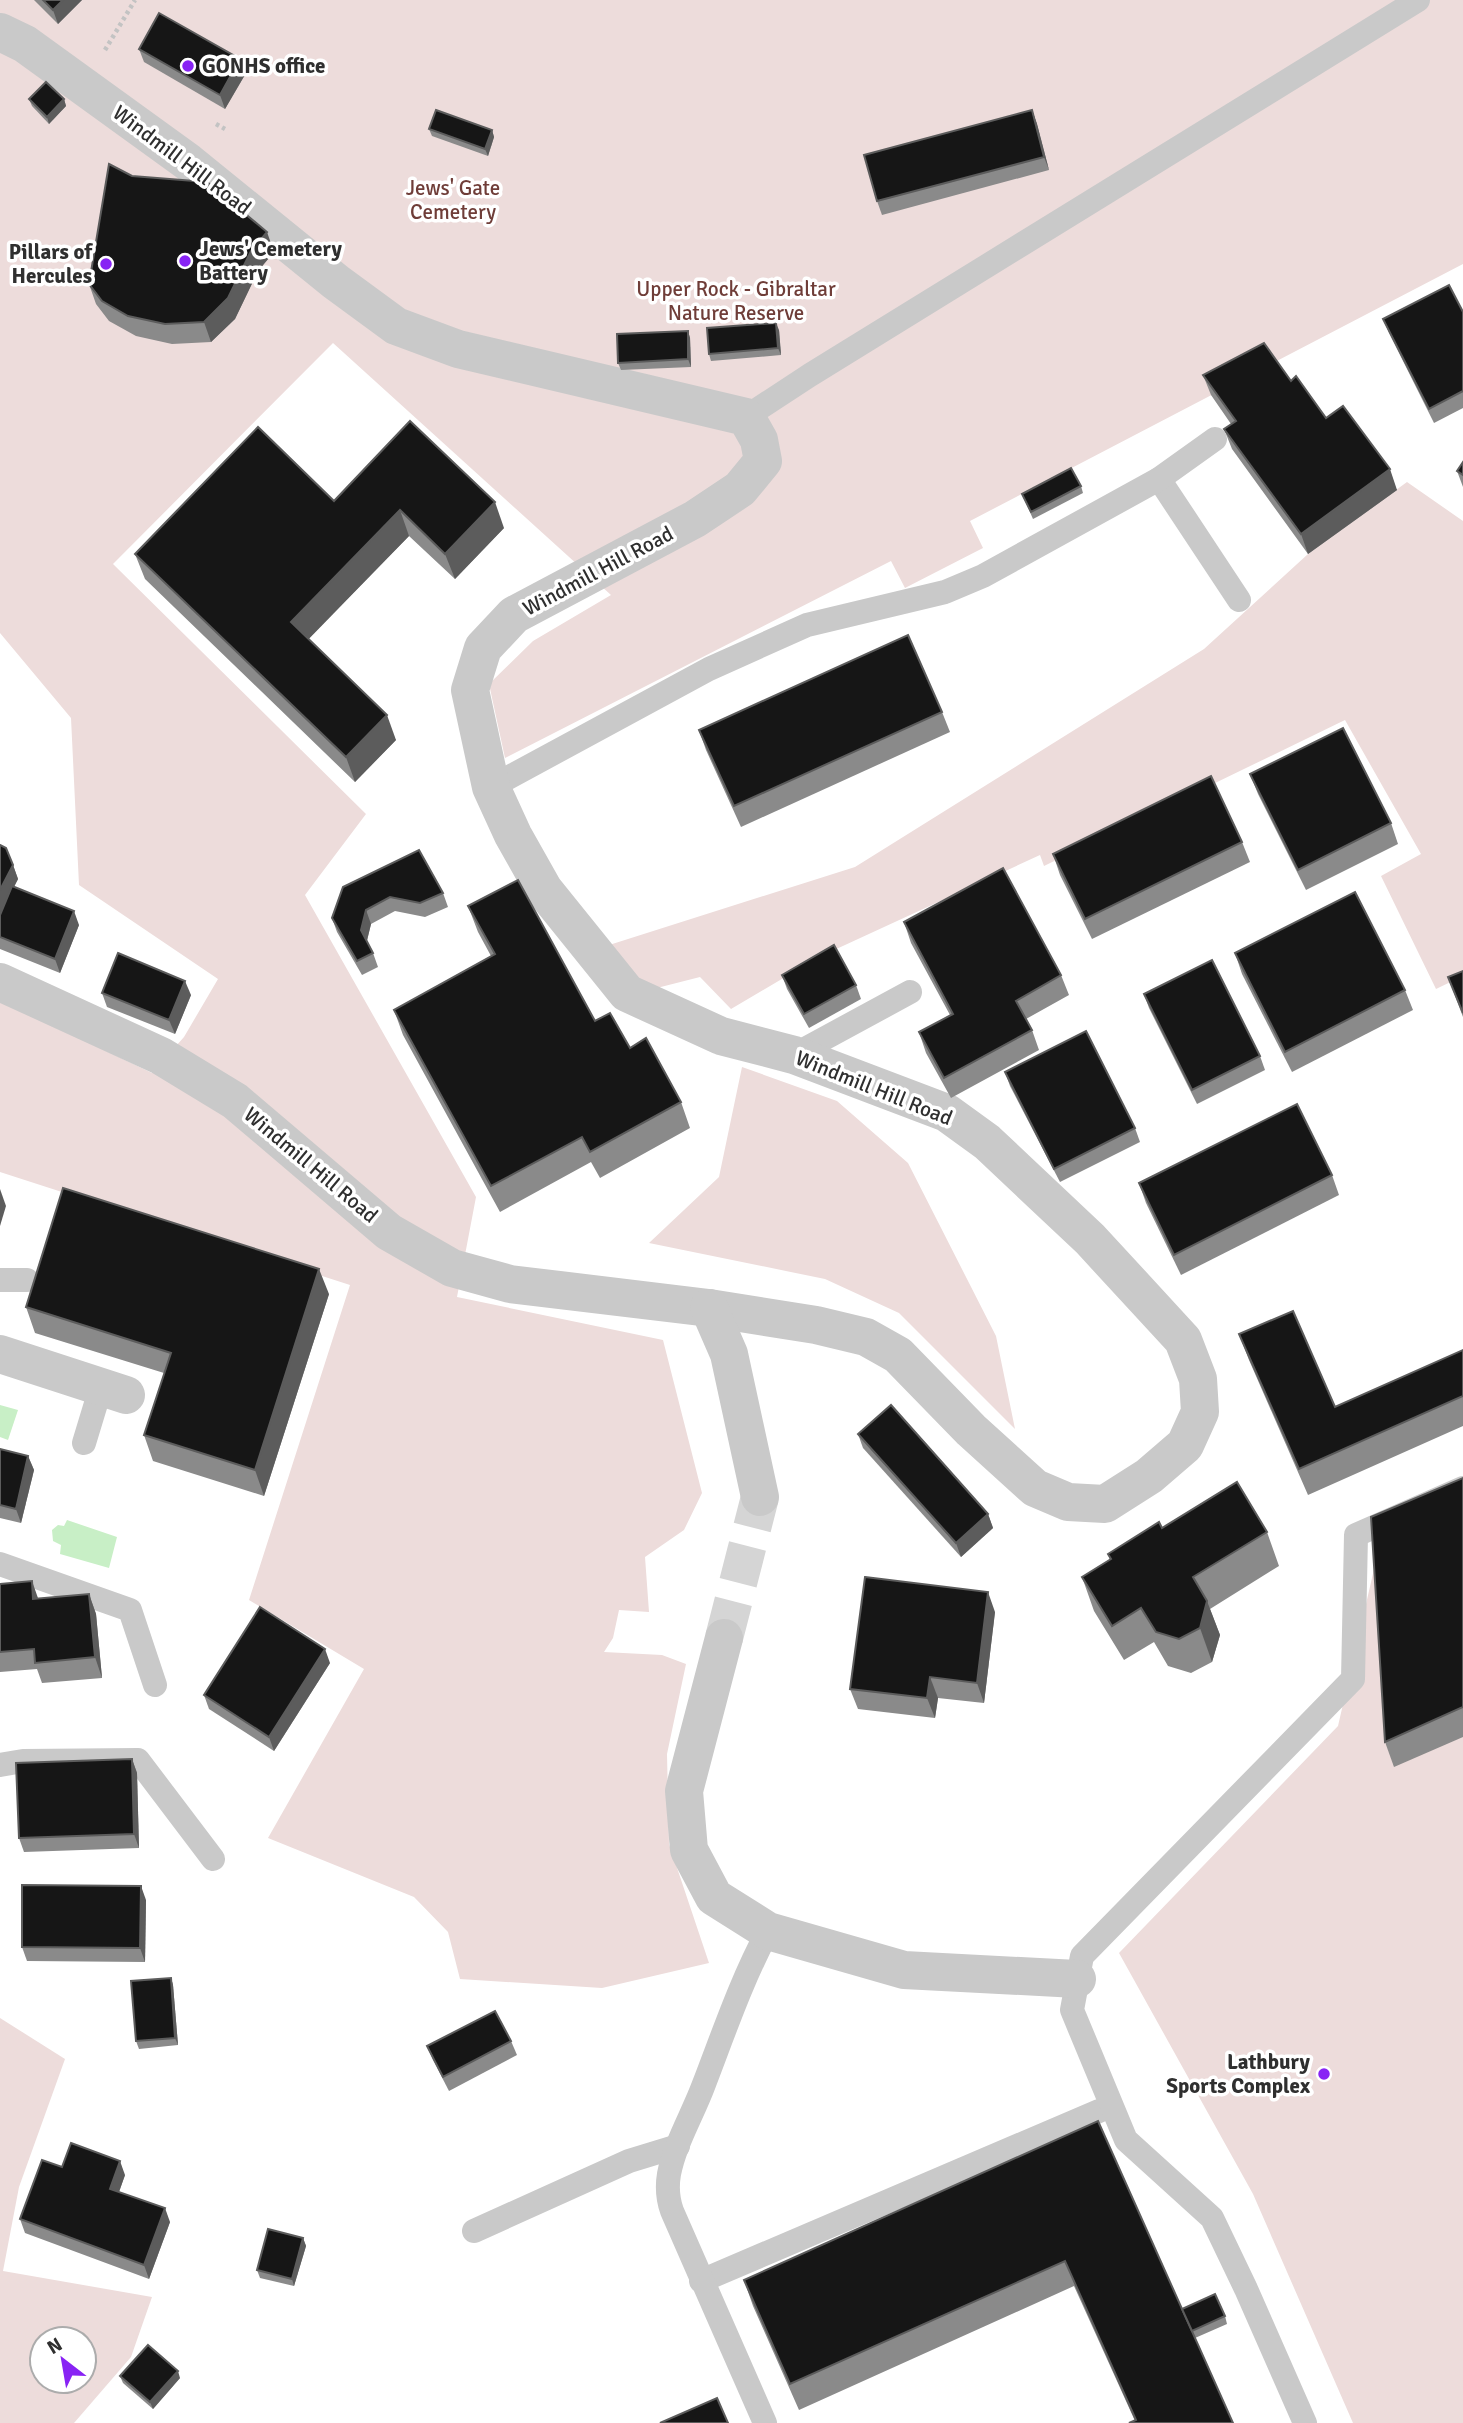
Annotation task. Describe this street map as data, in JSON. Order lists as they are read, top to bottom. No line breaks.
{"streets":{"street":["Windmill Hill Road"]},"parks":["Jews' Gate Cemetery","Upper Rock - Gibraltar Nature Reserve"],"places":["GONHS office","Jews' Cemetery Battery","Pillars of Hercules","Lathbury Sports Complex"],"north":"top left"}
